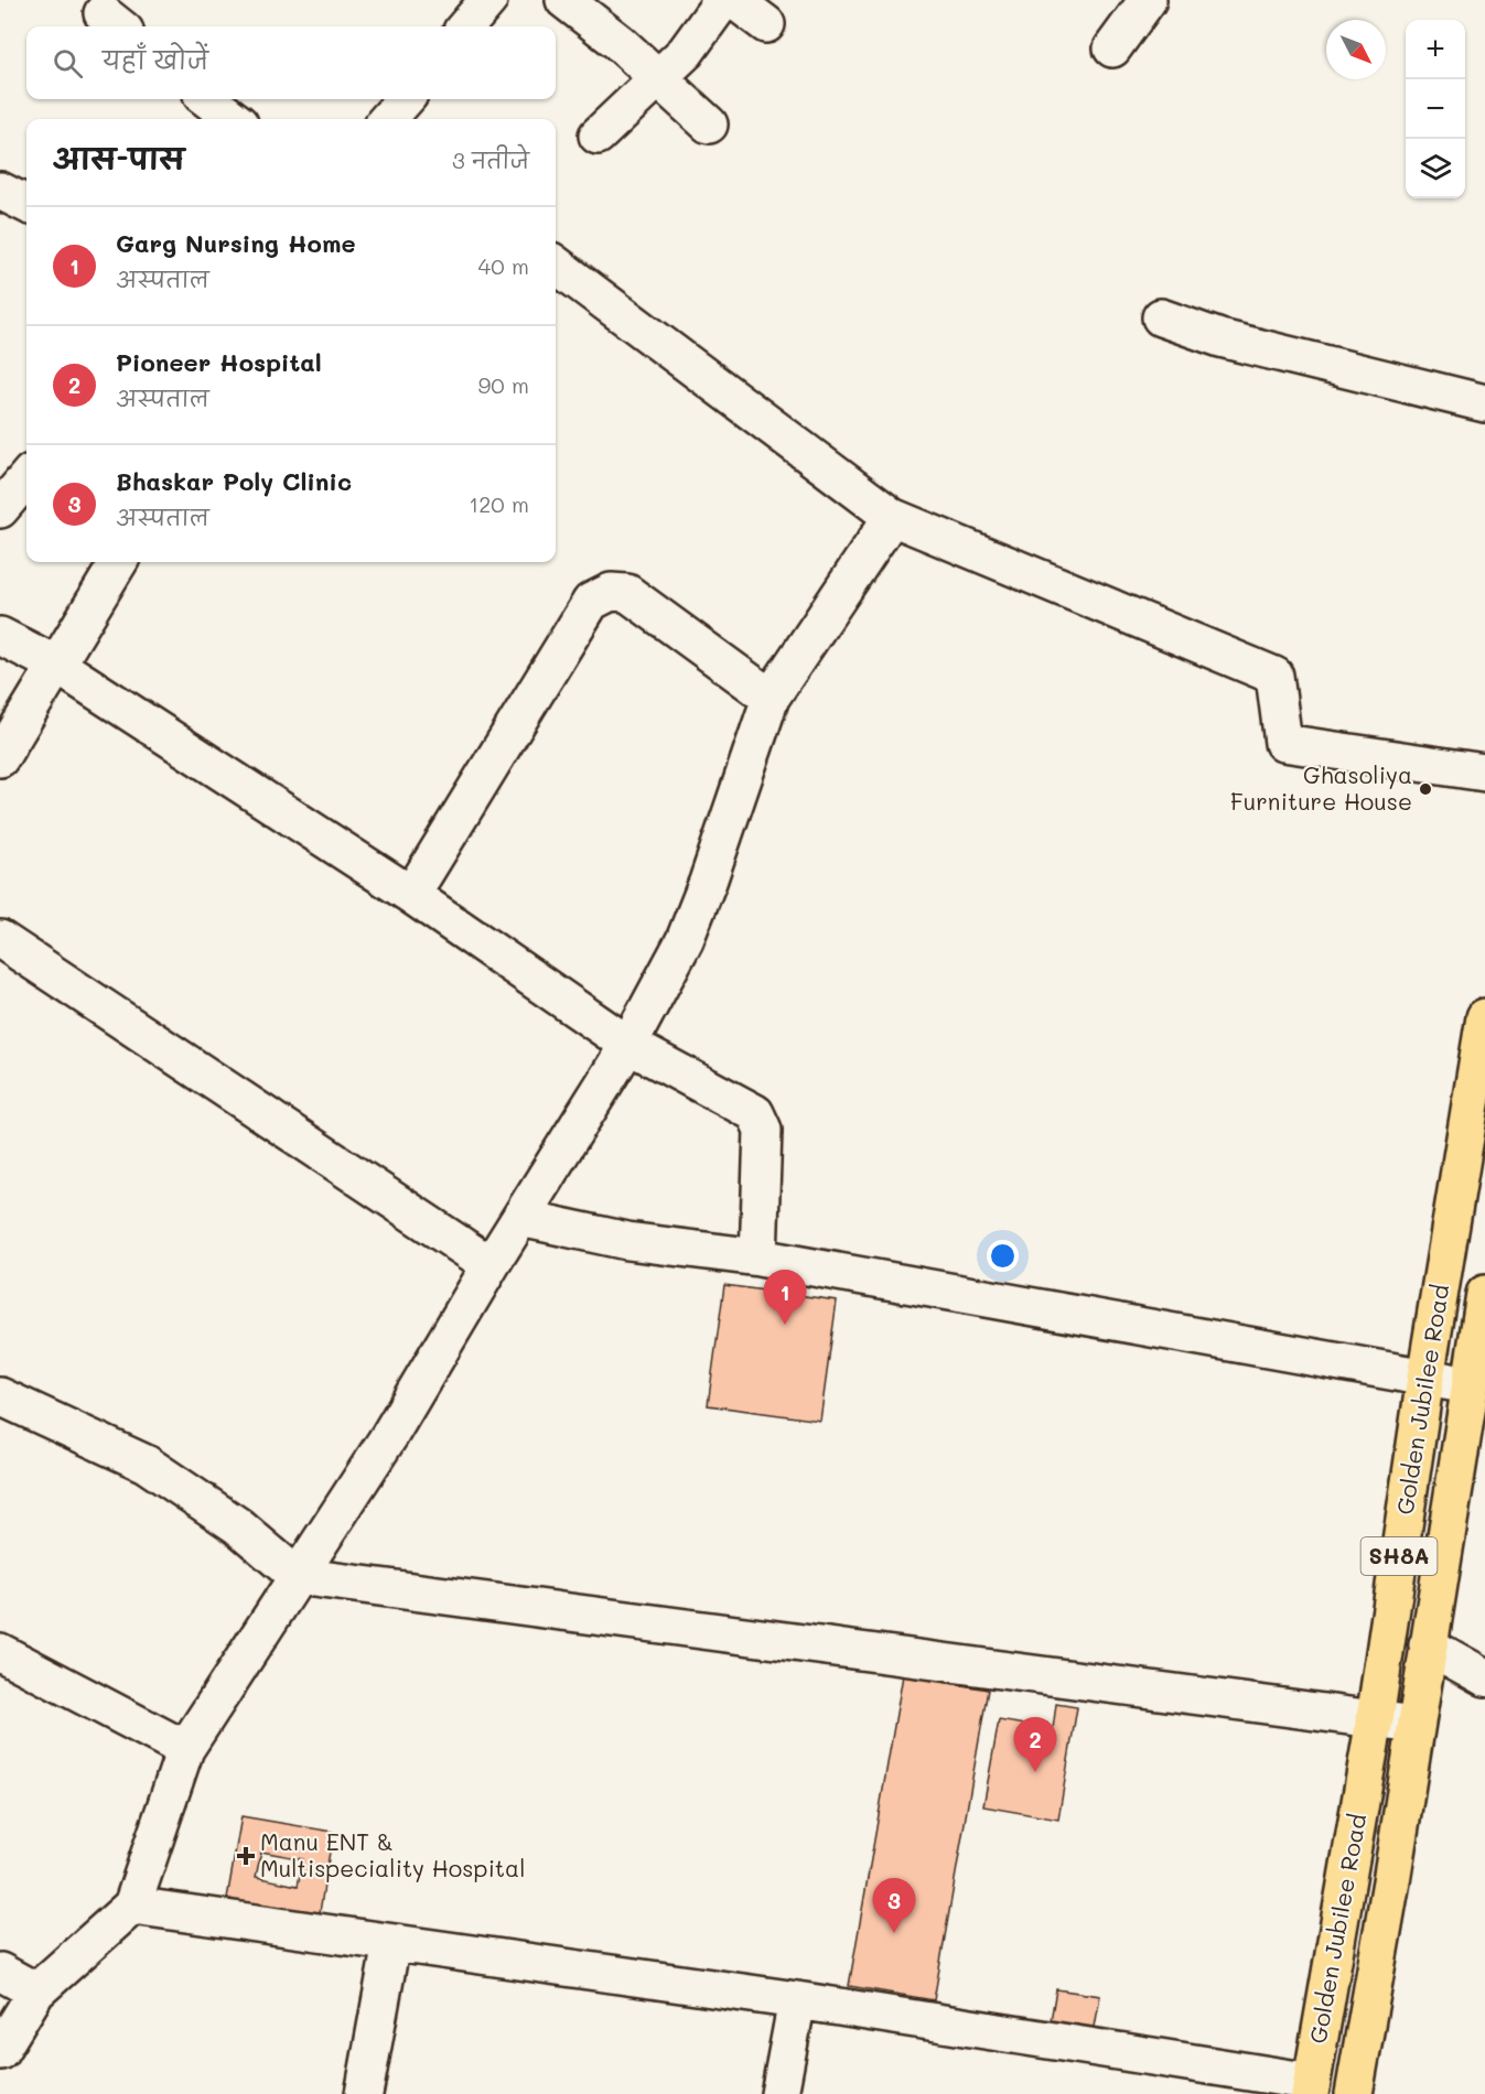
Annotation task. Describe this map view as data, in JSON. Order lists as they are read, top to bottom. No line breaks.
{"streets":{"main road":["Golden Jubilee Road","SH8A"]},"places":{"other":["Ghasoliya Furniture House"],"health":["Manu ENT & Multispeciality Hospital"]},"north":"bottom right","page":{"map_buttons":["+","−"],"search":"यहाँ खोजें","heading":["आस-पास","3 नतीजे"],"list":[{"mark":"1","name":"Garg Nursing Home","note":"अस्पताल","value":"40 m"},{"mark":"2","name":"Pioneer Hospital","note":"अस्पताल","value":"90 m"},{"mark":"3","name":"Bhaskar Poly Clinic","note":"अस्पताल","value":"120 m"}],"pins":["1","2","3"]}}
